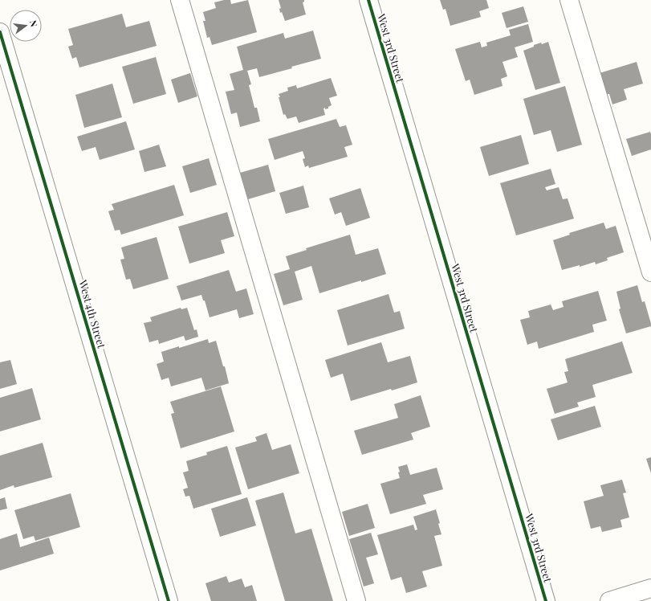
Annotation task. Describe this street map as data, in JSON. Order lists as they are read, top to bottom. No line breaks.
{"streets":{"street":["West 3rd Street","West 4th Street"]},"north":"right"}
